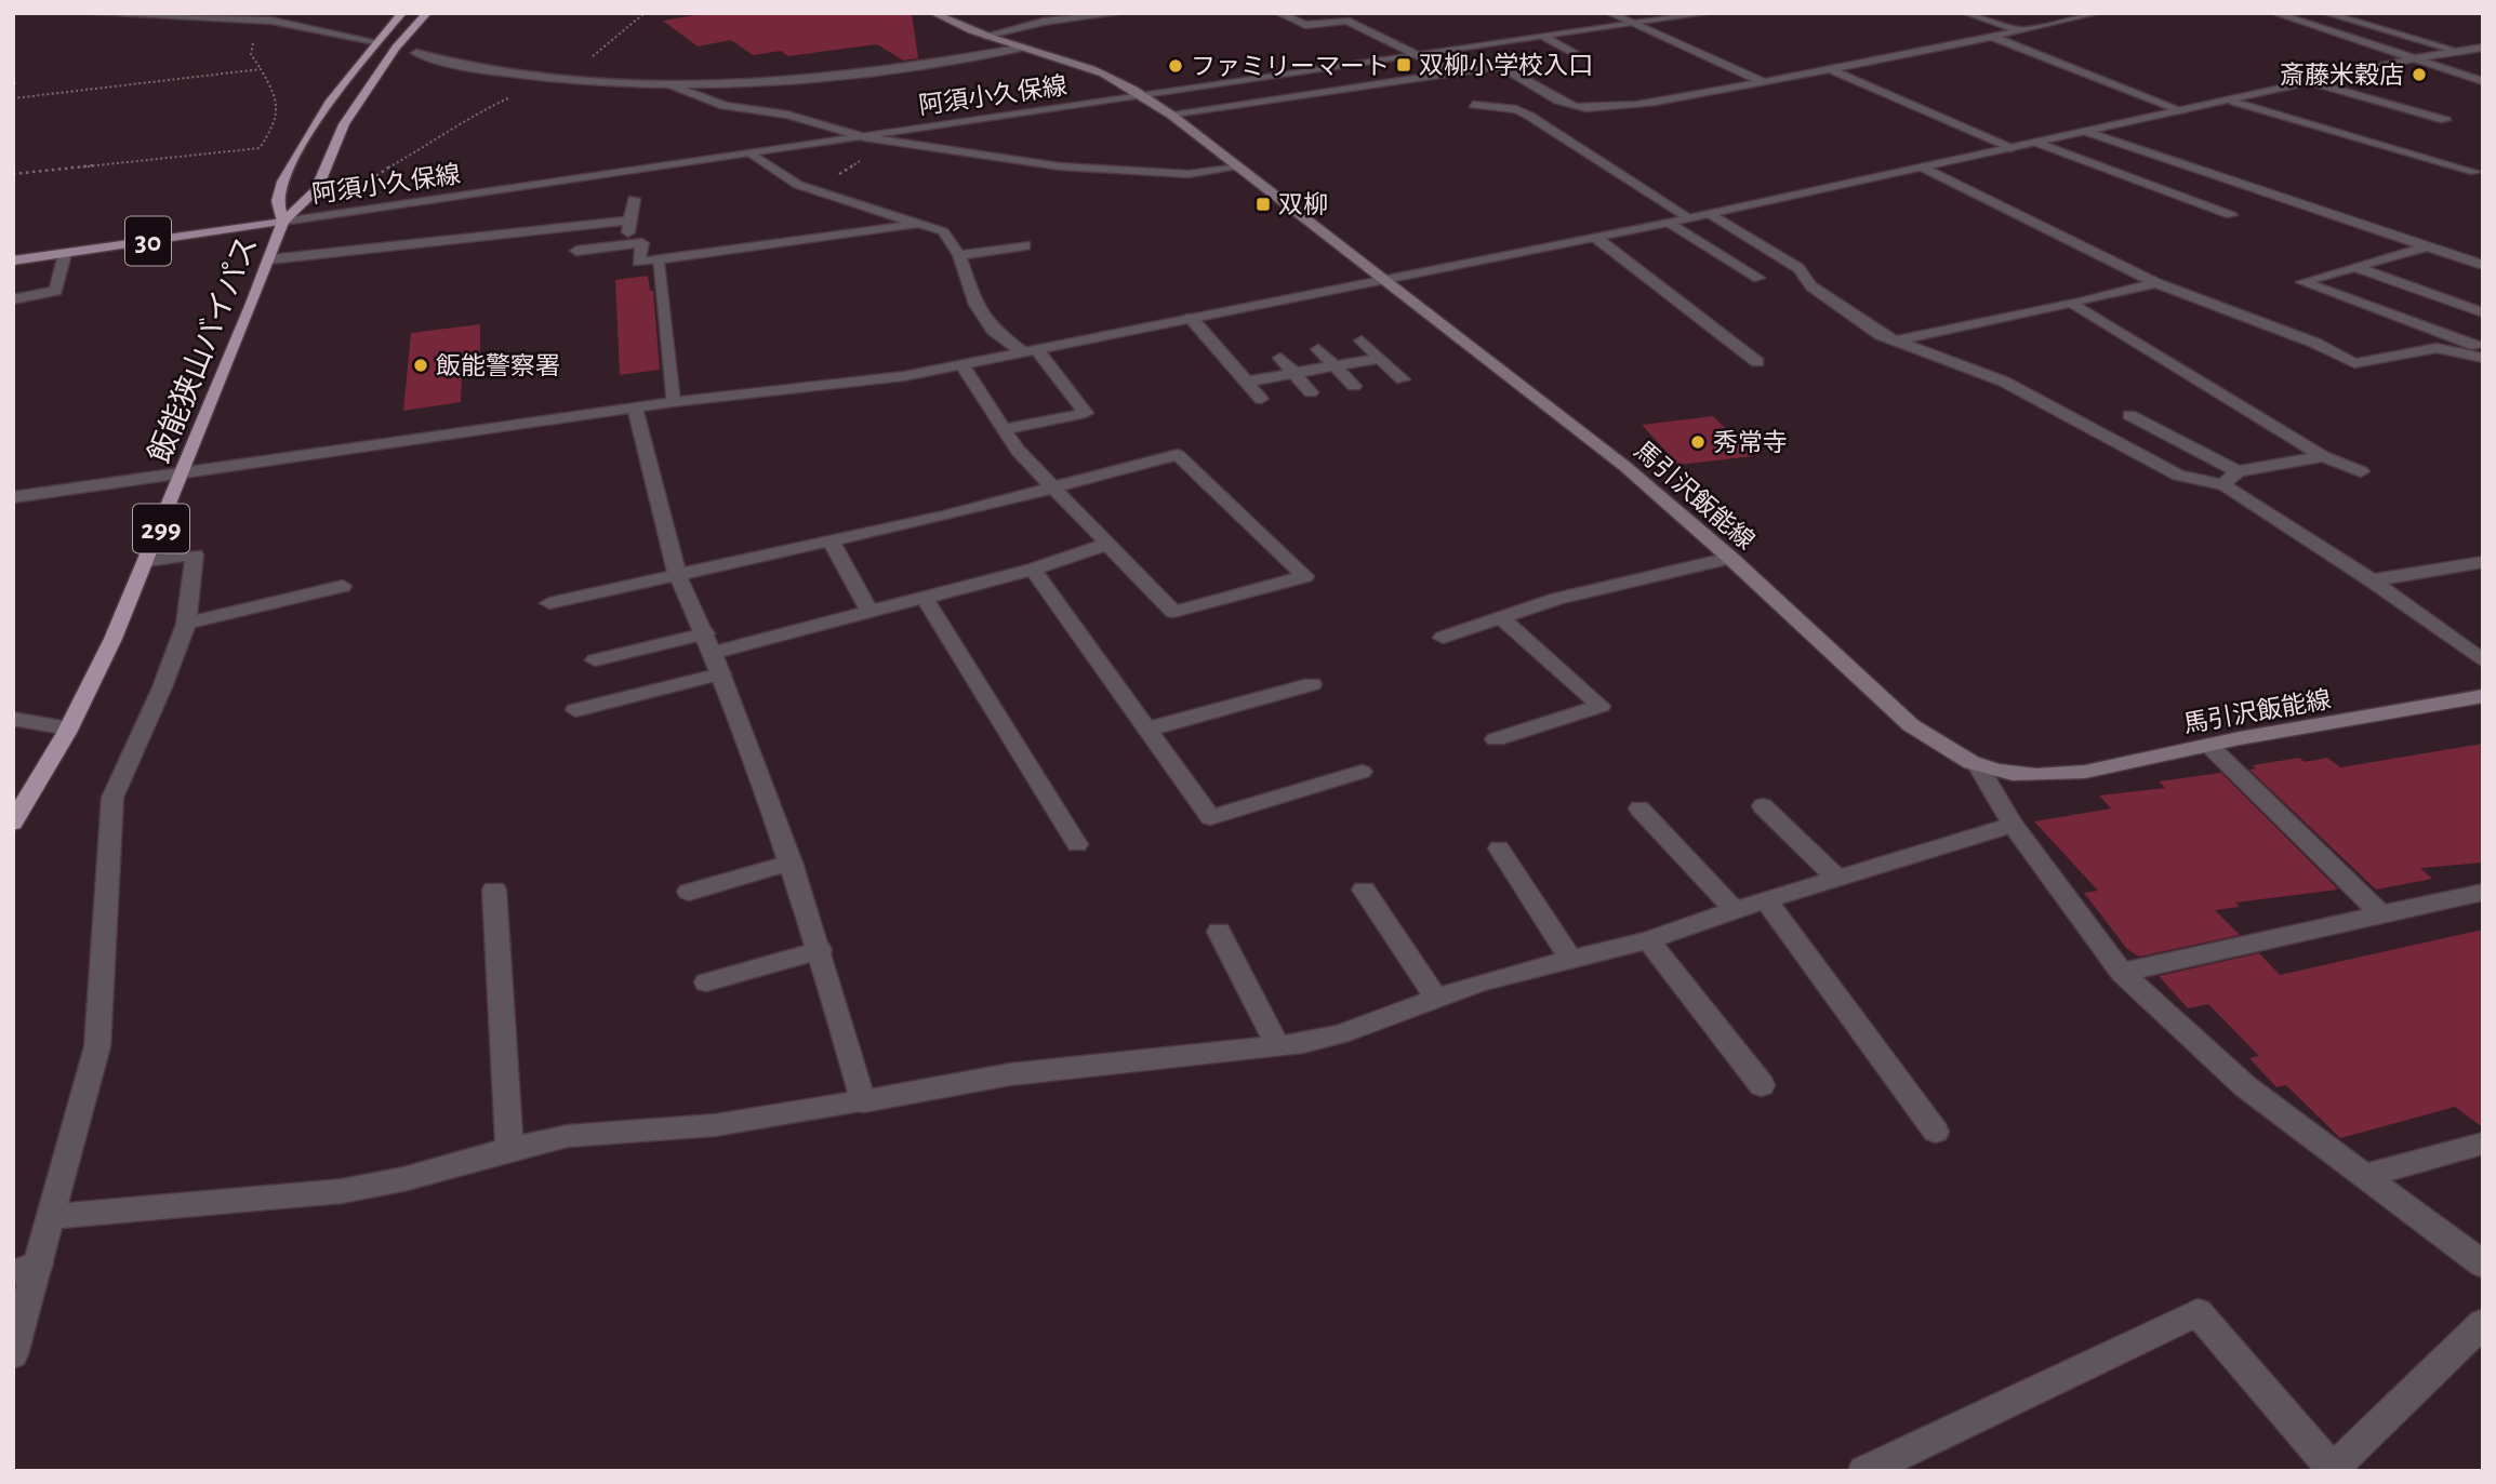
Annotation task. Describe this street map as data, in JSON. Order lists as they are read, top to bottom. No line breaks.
{"streets":{"highway":["飯能狭山バイパス","299"],"main road":["30","馬引沢飯能線"],"street":["阿須小久保線"]},"crossings":[["阿須小久保線","30"],["阿須小久保線","飯能狭山バイパス"],["阿須小久保線","馬引沢飯能線"],["30","飯能狭山バイパス"]],"places":{"transit":["双柳小学校入口","双柳"],"other":["ファミリーマート","斎藤米穀店","飯能警察署","秀常寺"]}}
